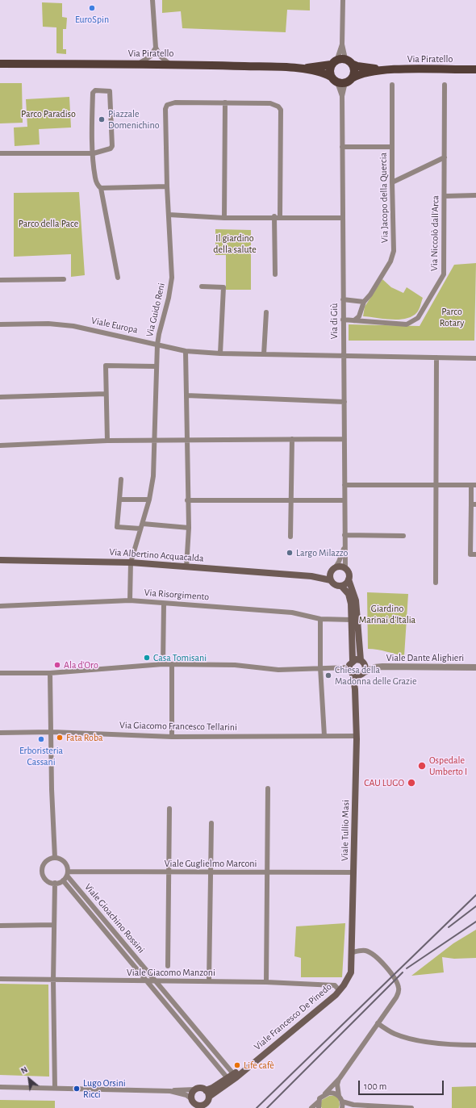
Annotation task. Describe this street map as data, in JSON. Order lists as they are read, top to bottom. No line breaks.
{"streets":{"main road":["Via Piratello","Via Albertino Acquacalda","Viale Tullio Masi","Viale Francesco De Pinedo"],"street":["Via Jacopo della Quercia","Via Niccolò dall'Arca","Via Guido Reni","Via di Giù","Viale Europa","Via Risorgimento","Viale Dante Alighieri","Via Giacomo Francesco Tellarini","Viale Guglielmo Marconi","Viale Gioachino Rossini","Viale Giacomo Manzoni"]},"crossings":[["Via Piratello","Via di Giù"],["Via Jacopo della Quercia","Via Niccolò dall'Arca"],["Via Niccolò dall'Arca","Via di Giù"],["Via Guido Reni","Viale Europa"],["Via Guido Reni","Via Albertino Acquacalda"],["Via Guido Reni","Via Risorgimento"],["Via di Giù","Viale Europa"],["Via di Giù","Via Albertino Acquacalda"],["Via di Giù","Viale Tullio Masi"],["Via Albertino Acquacalda","Viale Tullio Masi"],["Viale Dante Alighieri","Viale Tullio Masi"],["Via Giacomo Francesco Tellarini","Viale Tullio Masi"],["Viale Tullio Masi","Viale Guglielmo Marconi"],["Viale Tullio Masi","Viale Francesco De Pinedo"],["Viale Guglielmo Marconi","Viale Gioachino Rossini"],["Viale Gioachino Rossini","Viale Giacomo Manzoni"],["Viale Gioachino Rossini","Viale Francesco De Pinedo"],["Viale Giacomo Manzoni","Viale Francesco De Pinedo"]],"parks":["Parco Paradiso","Parco della Pace","Il giardino della salute","Parco Rotary","Giardino Marinai d'Italia"],"places":["EuroSpin","Piazzale Domenichino","Largo Milazzo","Casa Tomisani","Ala d'Oro","Chiesa della Madonna delle Grazie","Fata Roba","Erboristeria Cassani","Ospedale Umberto I","CAU LUGO","Life cafè","Lugo Orsini Ricci"],"scale_bar":"100 m","north":"top left"}
